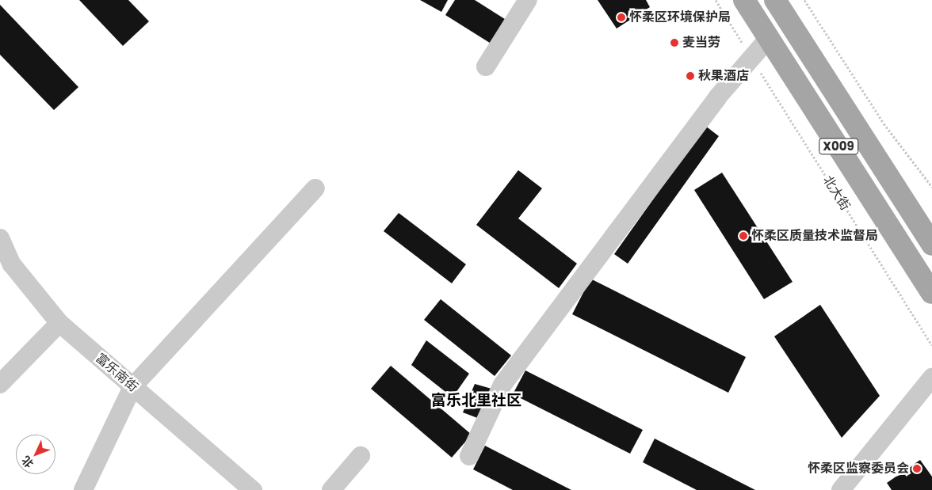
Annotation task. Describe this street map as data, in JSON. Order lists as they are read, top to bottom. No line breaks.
{"streets":{"main road":["X009"],"street":["富乐南街"],"path":["北大街"]},"districts":["富乐北里社区"],"places":["怀柔区环境保护局","麦当劳","秋果酒店","怀柔区质量技术监督局","怀柔区监察委员会"],"north":"bottom left"}
